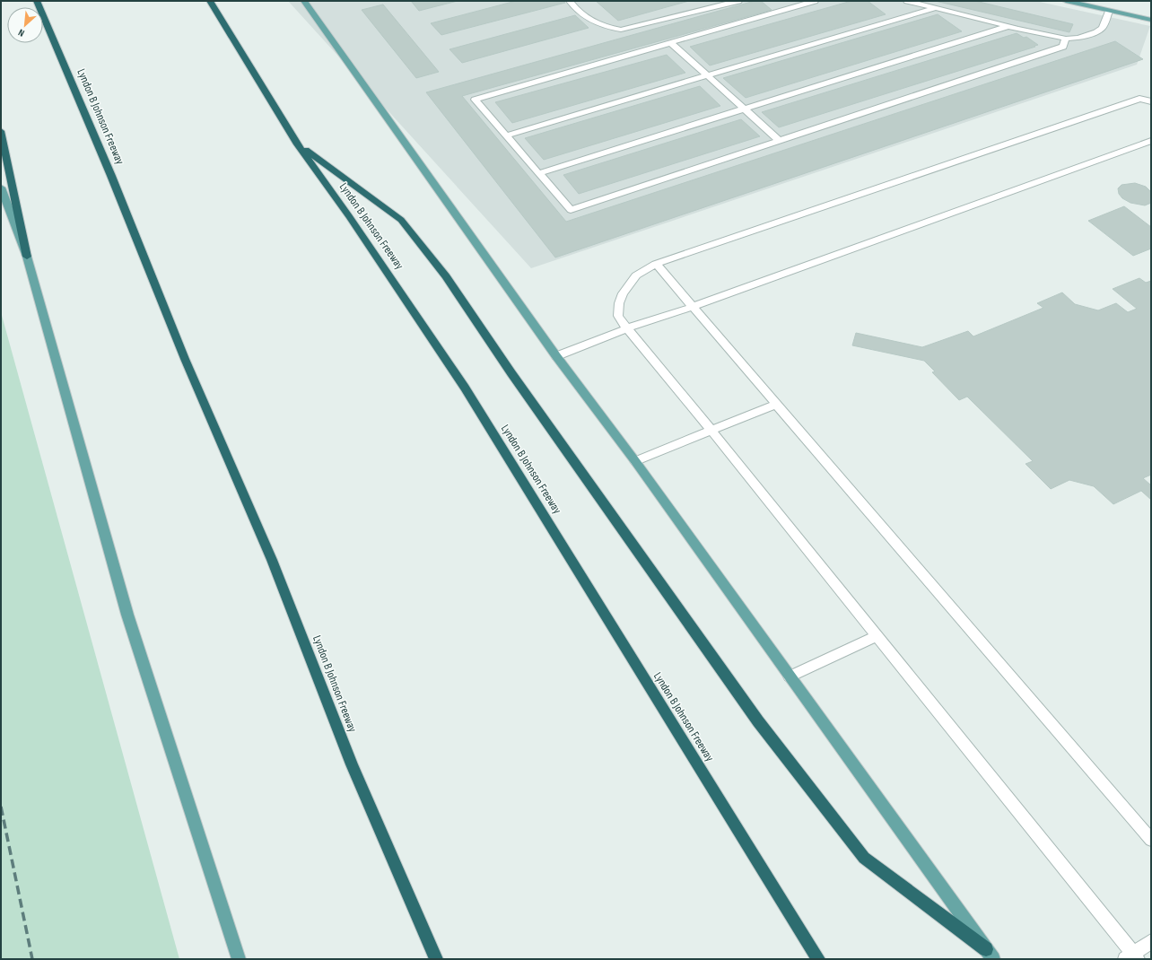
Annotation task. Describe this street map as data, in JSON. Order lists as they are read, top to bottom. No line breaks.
{"streets":{"highway":["Lyndon B Johnson Freeway"]},"north":"bottom left"}
